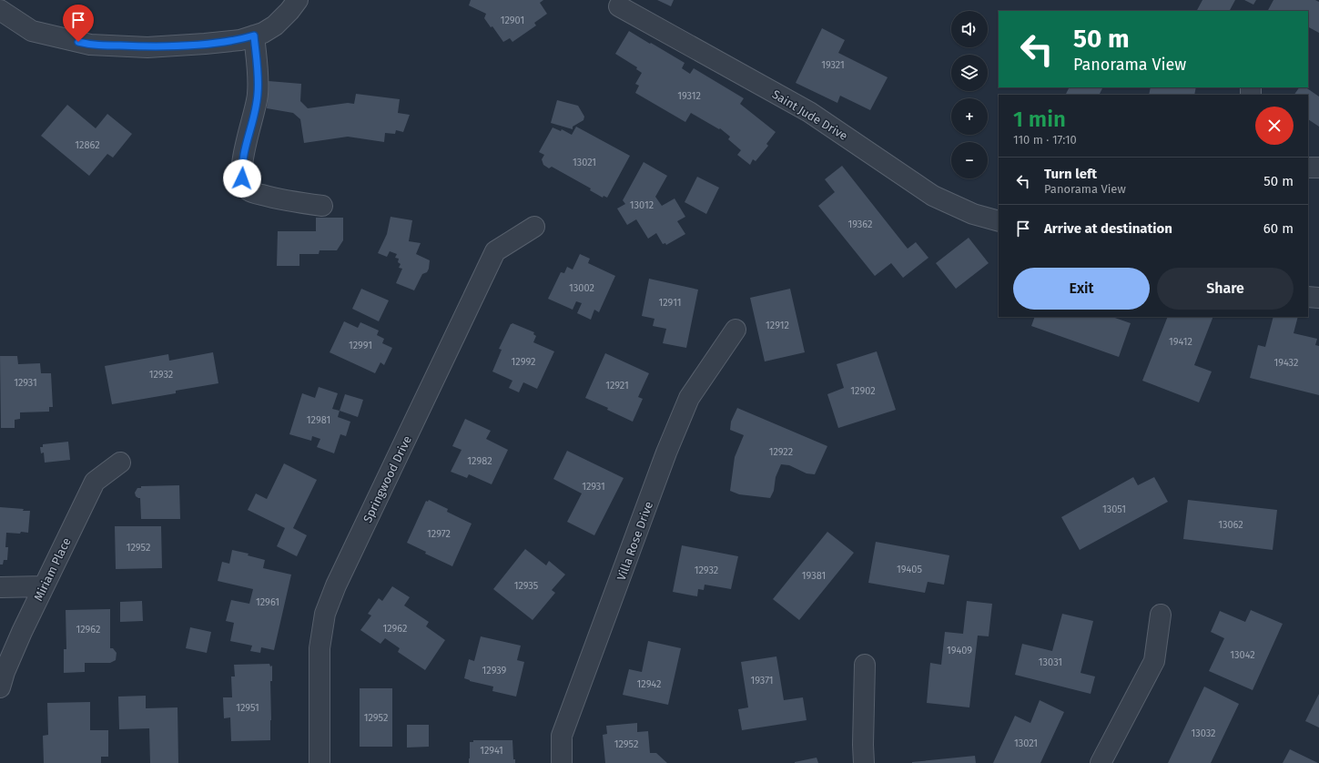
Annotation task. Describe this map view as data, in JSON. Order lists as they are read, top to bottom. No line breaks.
{"streets":{"street":["Saint Jude Drive","Springwood Drive","Villa Rose Drive","Miriam Place"]},"house_numbers":["12901","19321","19312","12862","13021","13012","19362","13002","12911","12912","19412","12991","12992","19432","12932","12931","12921","12902","12981","12922","12982","12931","13051","13062","12972","12952","19405","12932","19381","12935","12961","12962","12962","19409","13042","13031","12939","19371","12942","12951","12952","13032","13021","12952","12941"],"page":{"map_buttons":["+","−"],"turn":["50 m","Panorama View"],"heading":["1 min","110 m · 17:10"],"list":[{"name":"Turn left","note":"Panorama View","value":"50 m"},{"name":"Arrive at destination","value":"60 m"}],"buttons":["Exit","Share"]}}
